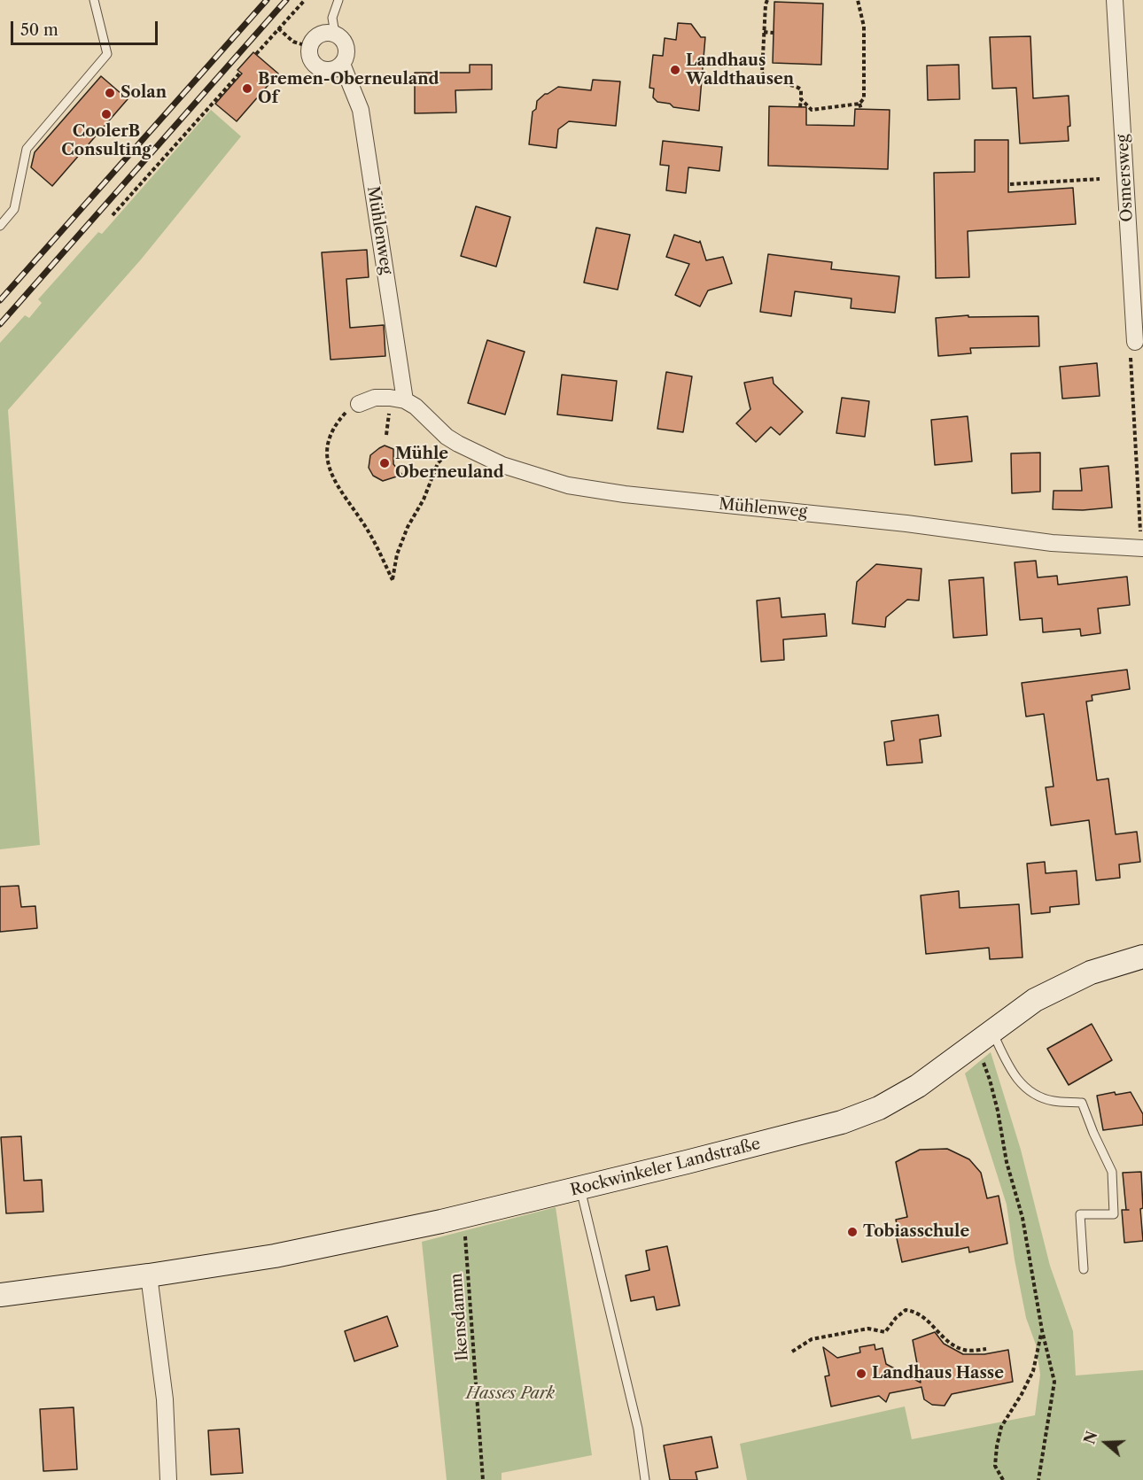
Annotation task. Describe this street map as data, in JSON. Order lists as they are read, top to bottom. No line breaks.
{"streets":{"main road":["Rockwinkeler Landstraße"],"street":["Osmersweg","Mühlenweg"],"path":["Ikensdamm"]},"crossings":[["Rockwinkeler Landstraße","Ikensdamm"]],"parks":["Hasses Park"],"places":["Landhaus Waldthausen","Bremen-Oberneuland Of","Solan","CoolerB Consulting","Mühle Oberneuland","Tobiasschule","Landhaus Hasse"],"scale_bar":"50 m","north":"left"}
